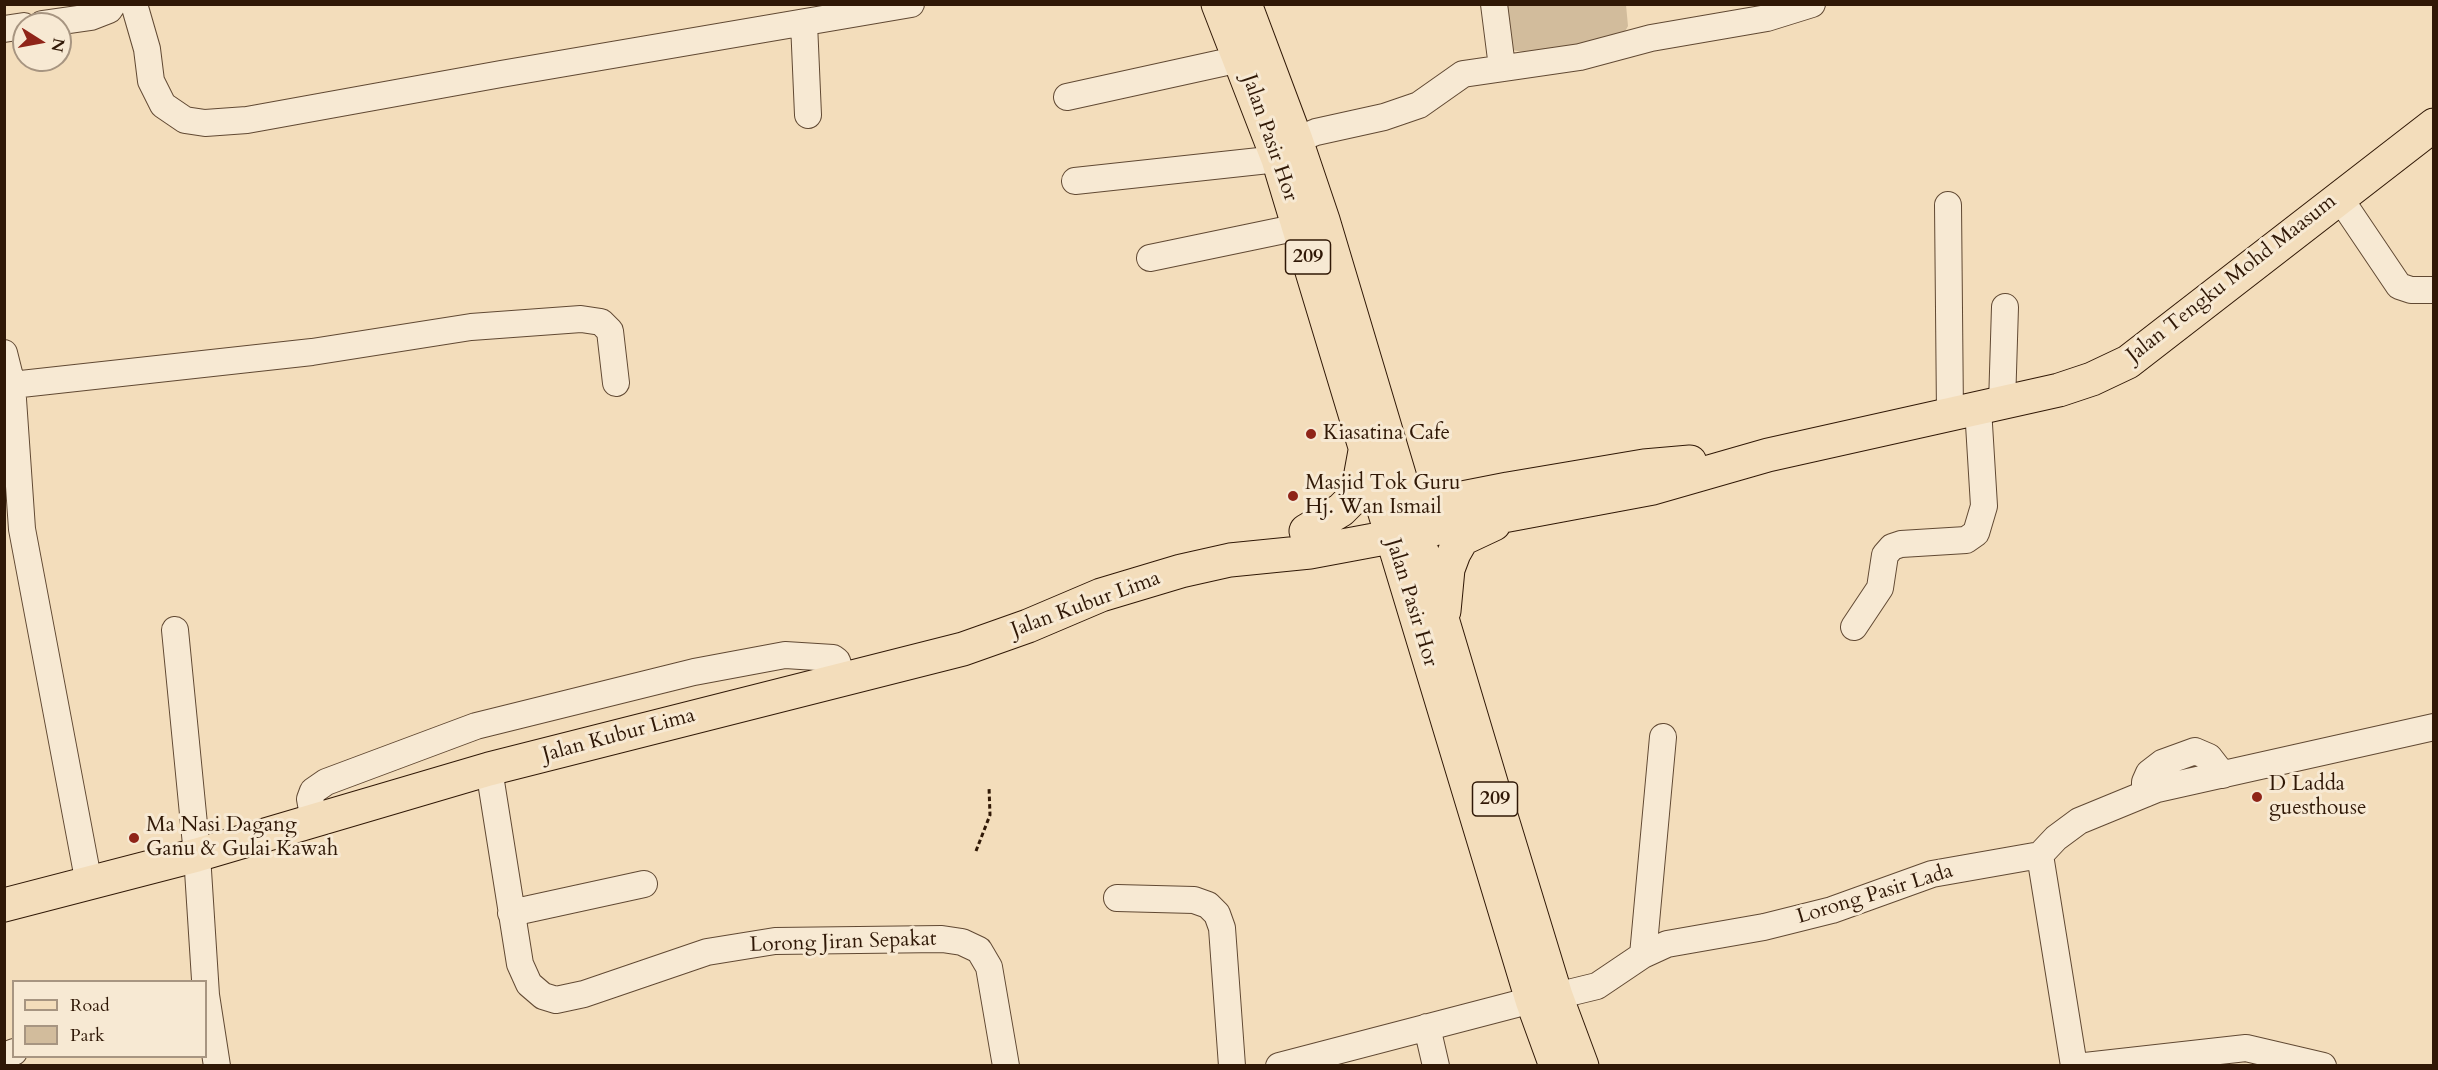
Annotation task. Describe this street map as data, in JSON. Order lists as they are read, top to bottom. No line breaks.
{"streets":{"main road":["Jalan Pasir Hor","209","Jalan Tengku Mohd Maasum","Jalan Kubur Lima"],"street":["Lorong Pasir Lada","Lorong Jiran Sepakat"]},"crossings":[["Jalan Pasir Hor","Jalan Tengku Mohd Maasum"],["Jalan Pasir Hor","Jalan Kubur Lima"],["Jalan Pasir Hor","Lorong Pasir Lada"],["Jalan Tengku Mohd Maasum","Jalan Kubur Lima"],["Jalan Kubur Lima","Lorong Jiran Sepakat"]],"places":["Kiasatina Cafe","Masjid Tok Guru Hj. Wan Ismail","D Ladda guesthouse","Ma Nasi Dagang Ganu & Gulai Kawah"],"legend":["Road","Park"],"north":"right"}
